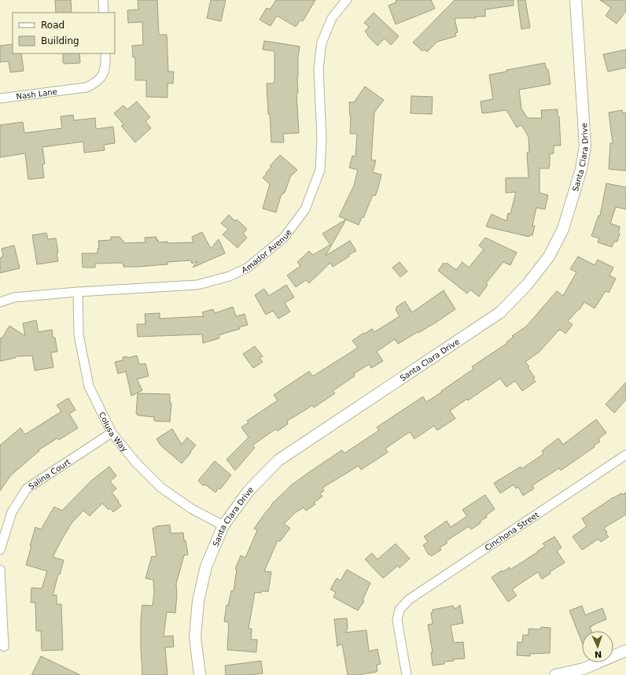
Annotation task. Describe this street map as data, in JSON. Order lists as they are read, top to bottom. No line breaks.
{"streets":{"street":["Nash Lane","Santa Clara Drive","Amador Avenue","Colusa Way","Salina Court","Cinchona Street"]},"crossings":[["Santa Clara Drive","Colusa Way"],["Amador Avenue","Colusa Way"],["Colusa Way","Salina Court"]],"legend":["Road","Building"],"north":"bottom"}
